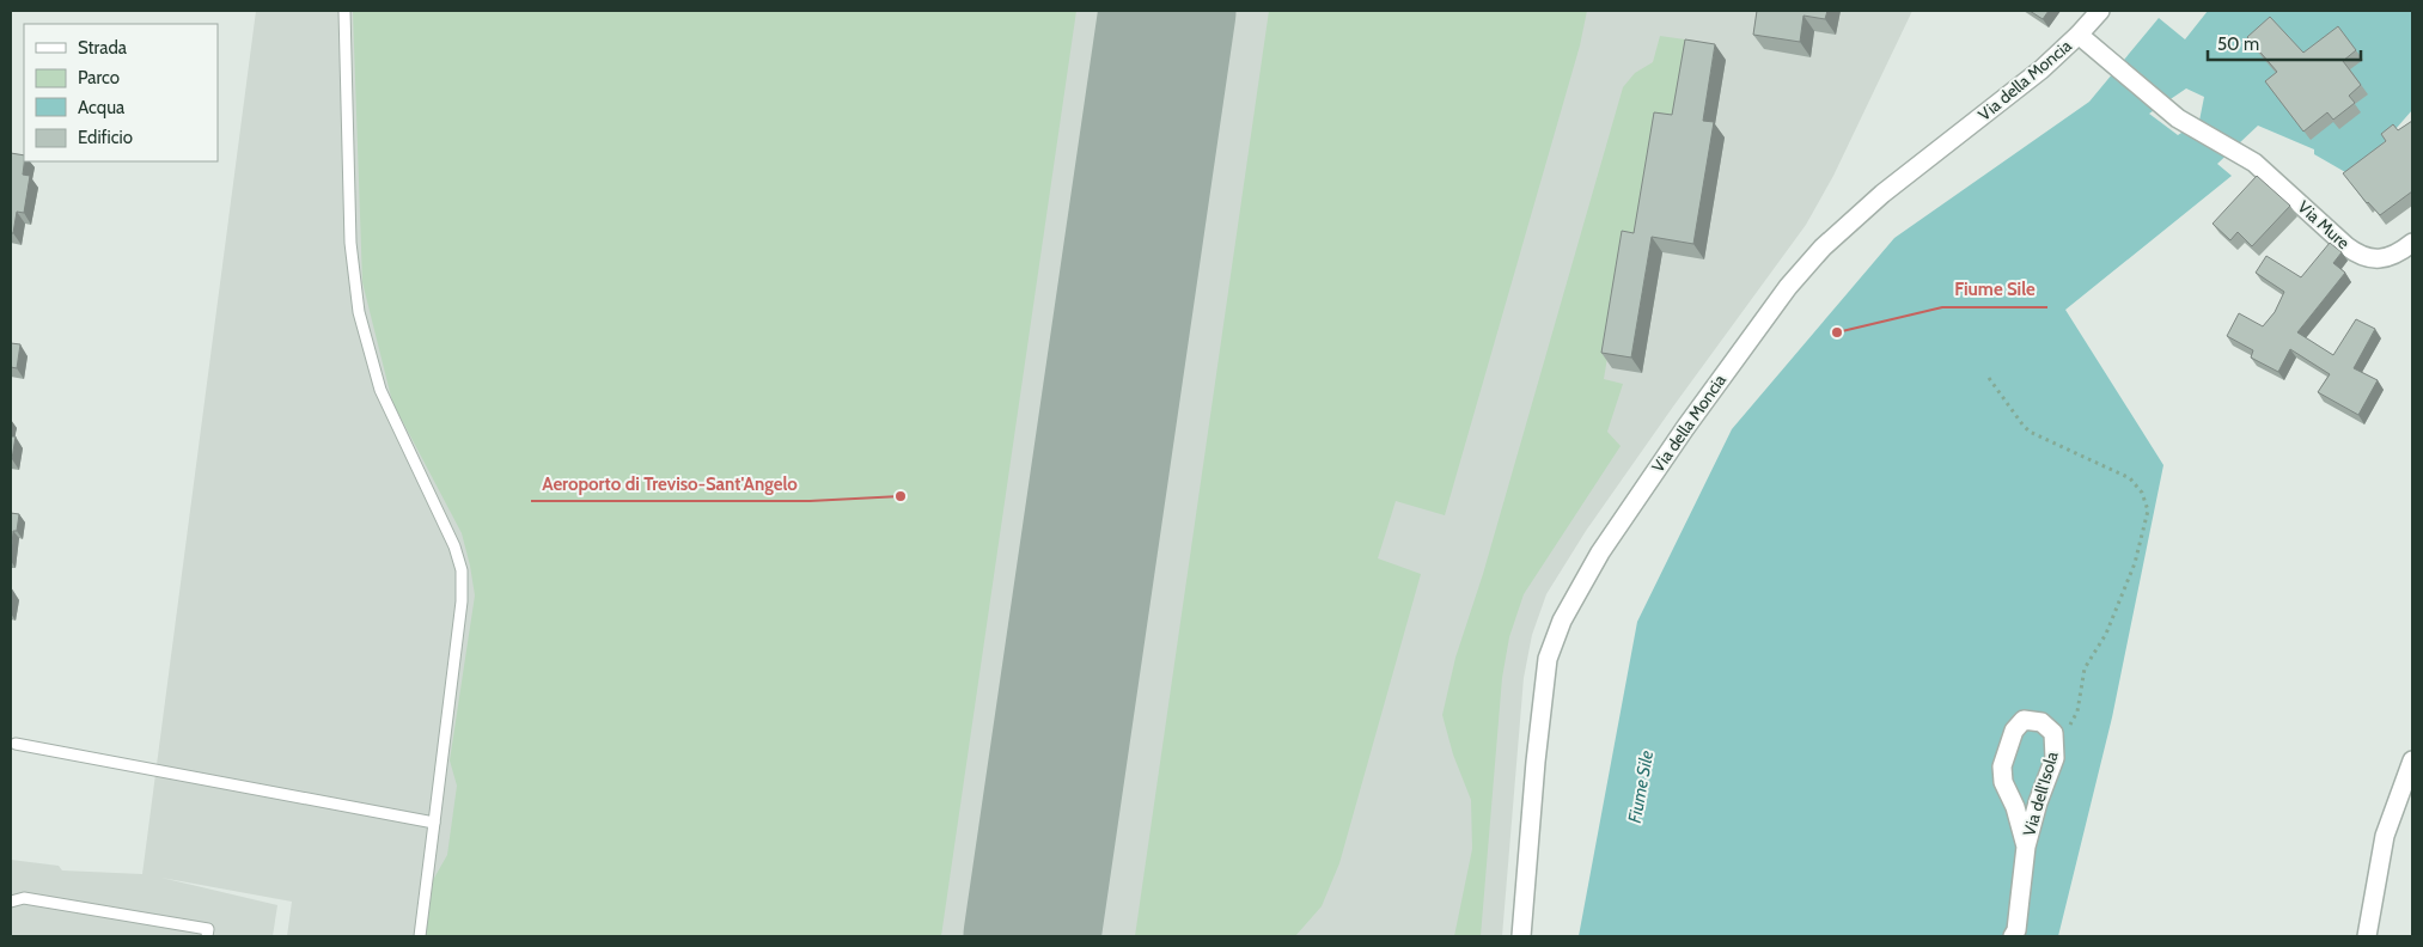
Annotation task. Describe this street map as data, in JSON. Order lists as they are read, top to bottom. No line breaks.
{"streets":{"street":["Via della Moncia","Via Mure","Via dell'Isola"]},"crossings":[["Via della Moncia","Via Mure"]],"water":["Fiume Sile"],"places":["Fiume Sile","Aeroporto di Treviso-Sant'Angelo"],"legend":["Strada","Parco","Acqua","Edificio"],"scale_bar":"50 m"}
